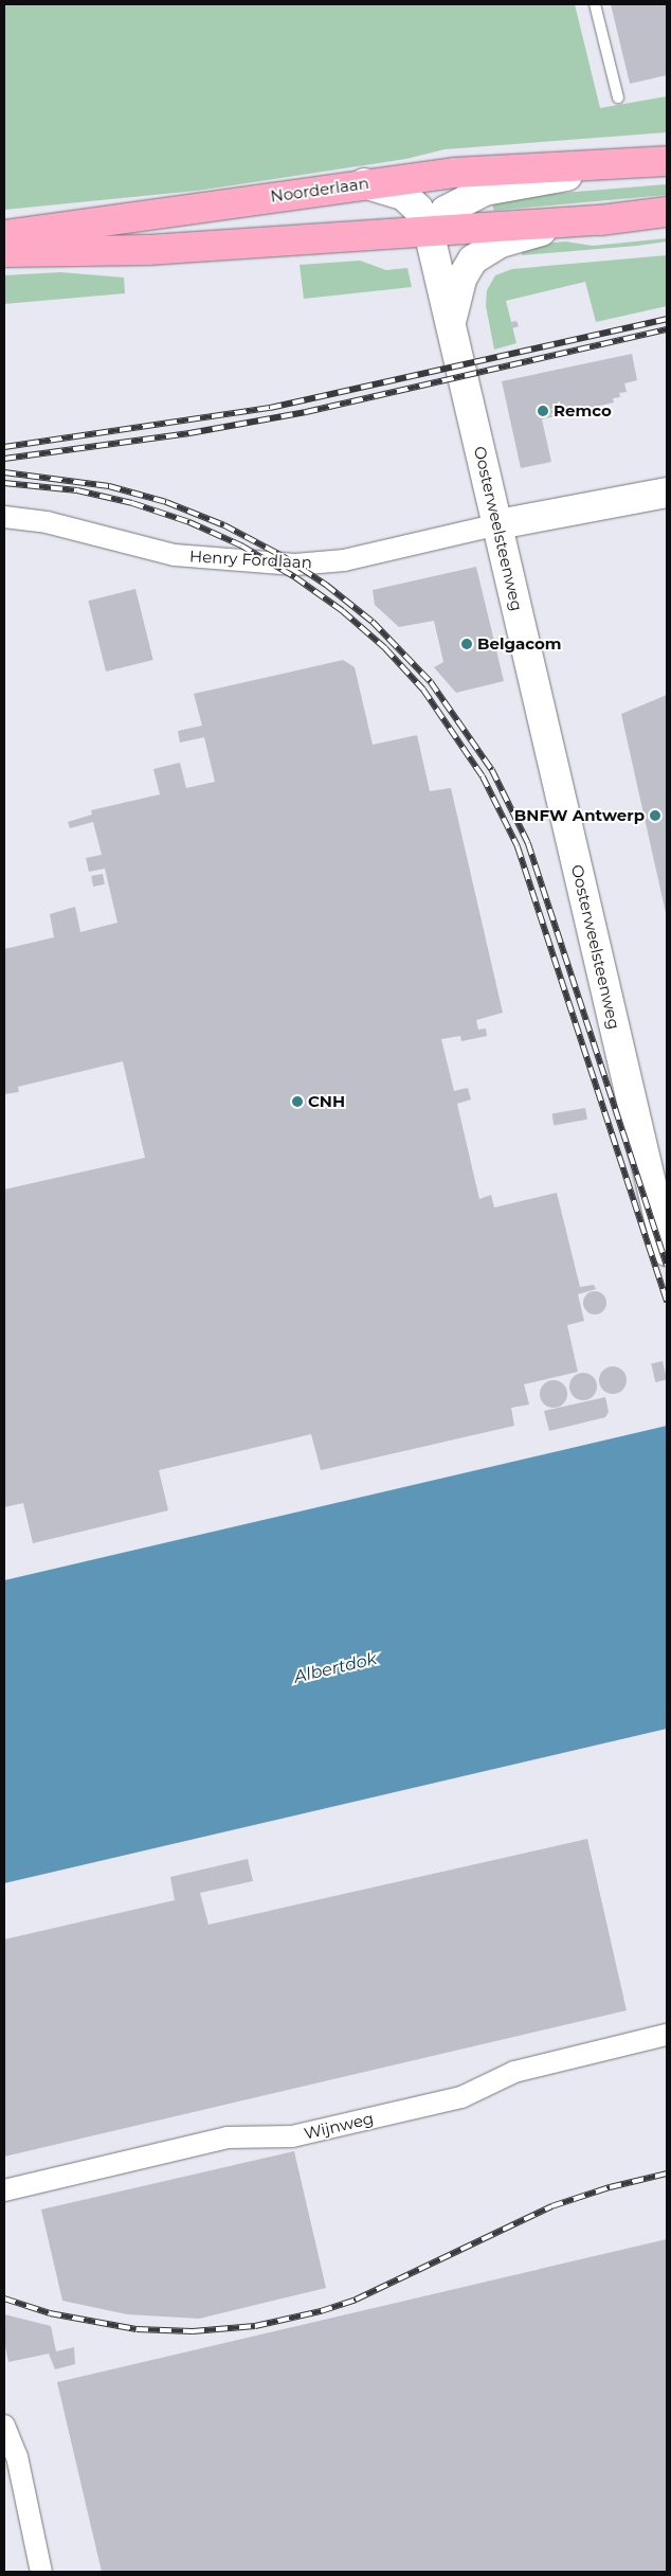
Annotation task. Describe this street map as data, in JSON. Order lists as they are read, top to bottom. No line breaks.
{"streets":{"main road":["Noorderlaan","Oosterweelsteenweg"],"street":["Henry Fordlaan","Wijnweg"]},"crossings":[["Noorderlaan","Oosterweelsteenweg"],["Oosterweelsteenweg","Henry Fordlaan"]],"water":["Albertdok"],"places":["Remco","Belgacom","BNFW Antwerp","CNH"]}
